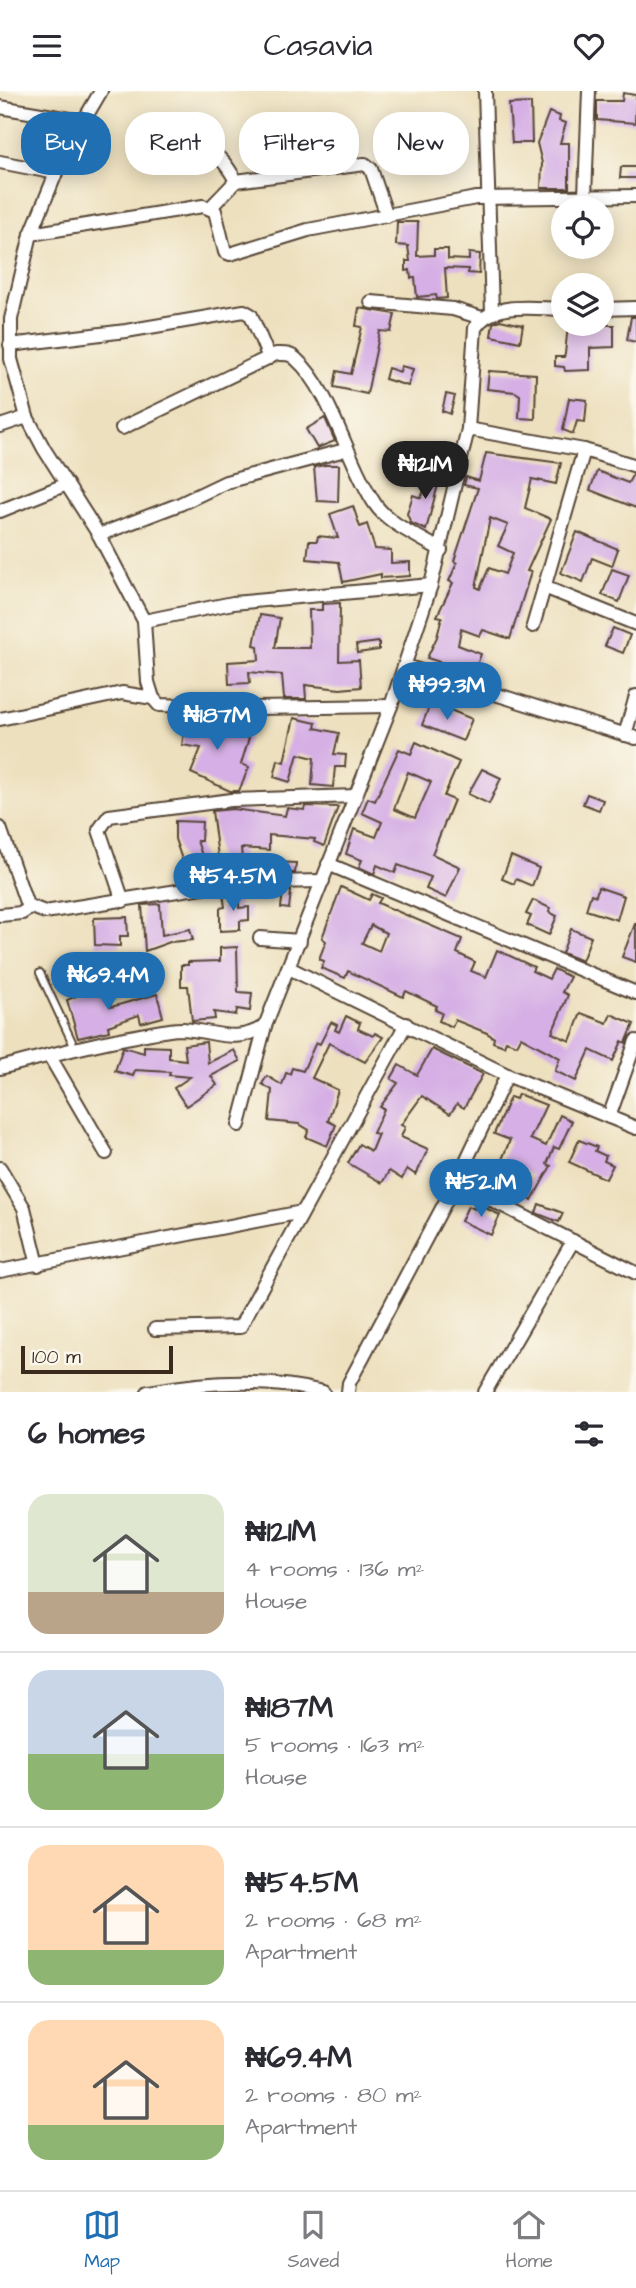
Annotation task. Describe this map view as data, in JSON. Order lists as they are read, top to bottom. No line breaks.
{"scale_bar":"100 m","page":{"header":"Casavia","chip":["Buy","Rent","Filters","New"],"price":["₦121M","₦99.3M","₦187M","₦54.5M","₦69.4M","₦52.1M"],"scale":"100 m","heading":"6 homes","list":[{"name":"₦121M","note":"4 rooms · 136 m² · House"},{"name":"₦187M","note":"5 rooms · 163 m² · House"},{"name":"₦54.5M","note":"2 rooms · 68 m² · Apartment"},{"name":"₦69.4M","note":"2 rooms · 80 m² · Apartment"}],"tabs":["Map","Saved","Home"]}}
